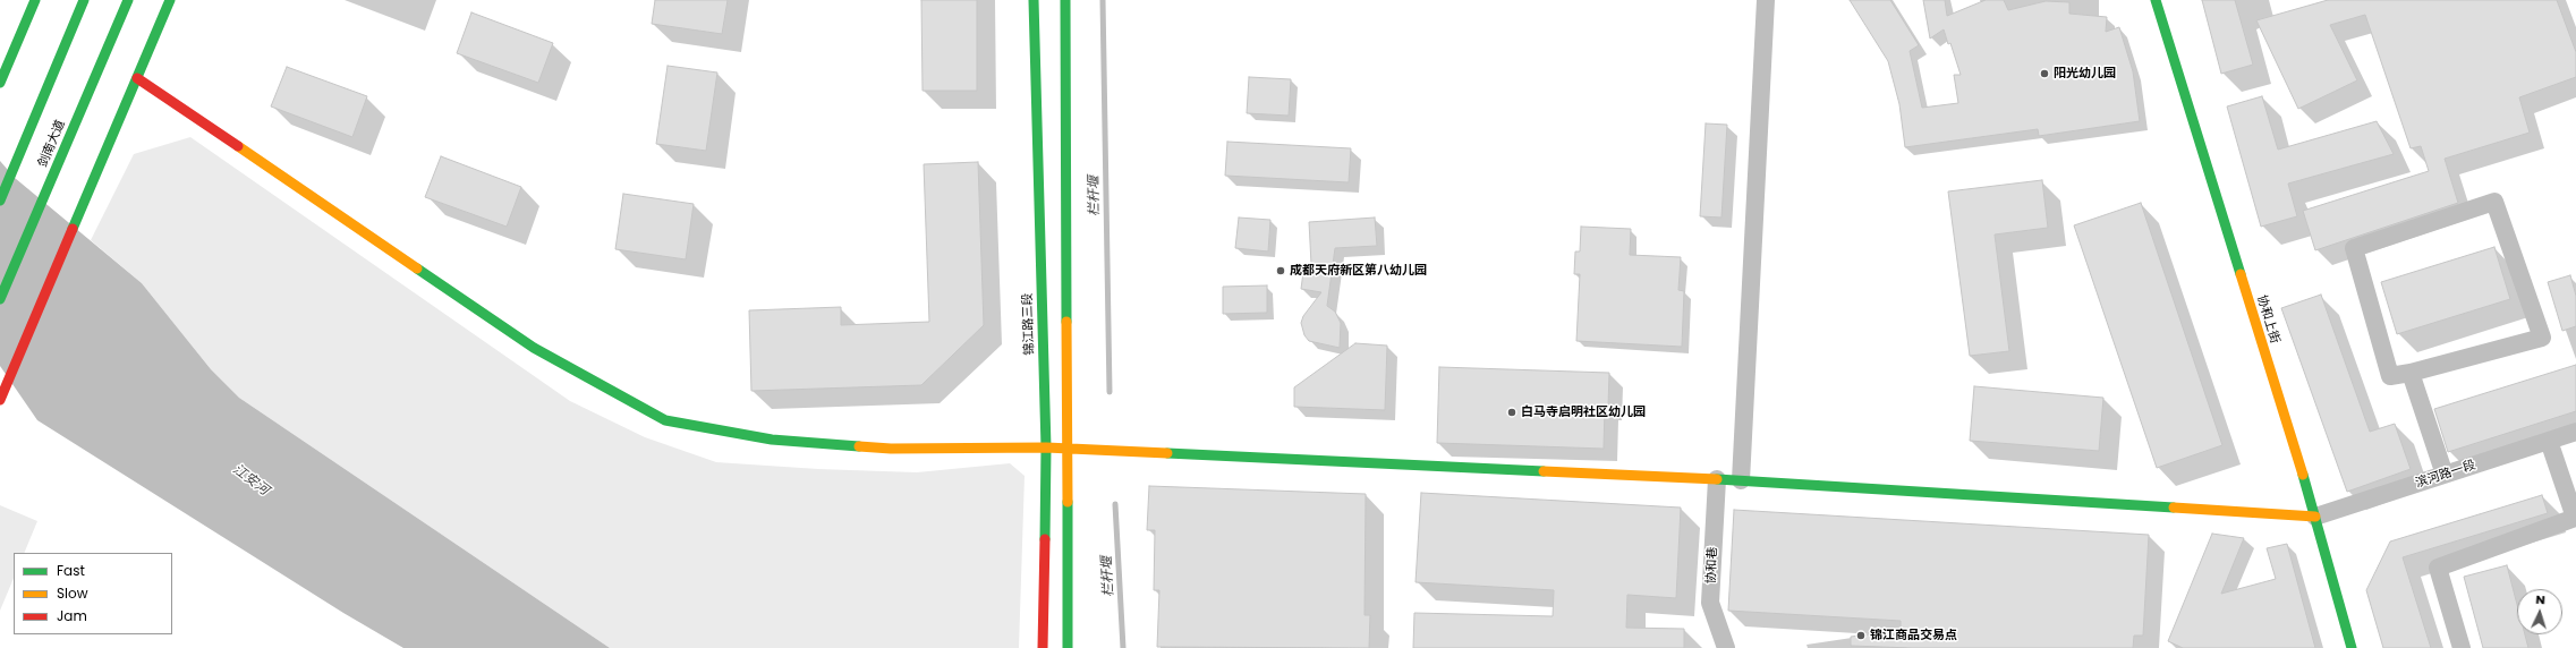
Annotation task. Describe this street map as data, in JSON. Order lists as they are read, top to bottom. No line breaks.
{"streets":{"main road":["剑南大道","协和上街","锦江路三段"],"street":["滨河路一段","协和巷"]},"crossings":[["协和上街","滨河路一段"]],"water":["栏杆堰","江安河"],"places":["阳光幼儿园","成都天府新区第八幼儿园","白马寺启明社区幼儿园","锦江商品交易点"],"legend":["Fast","Slow","Jam"],"north":"top"}
